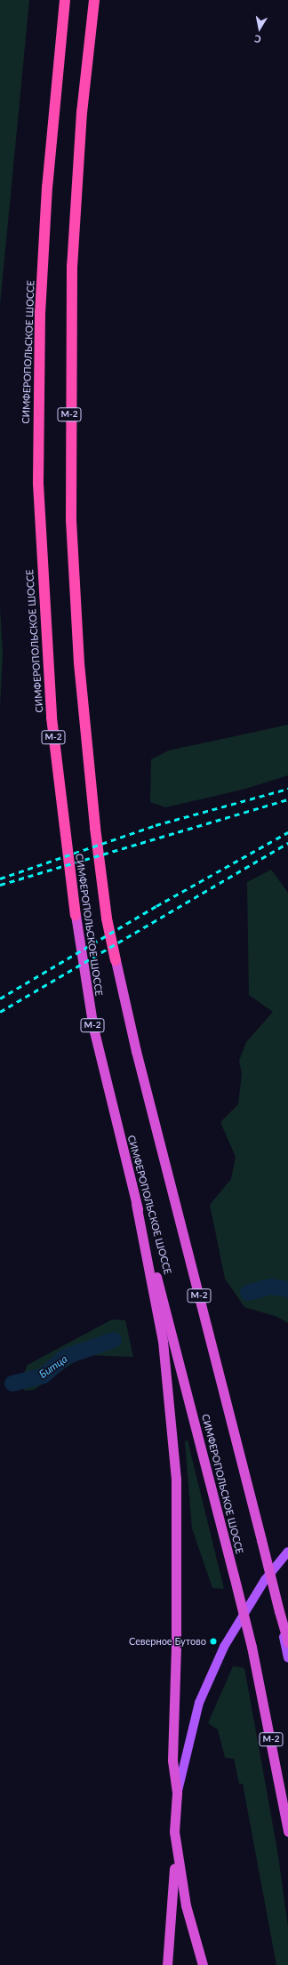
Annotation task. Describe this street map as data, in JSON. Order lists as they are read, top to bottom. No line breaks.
{"streets":{"highway":["СИМФЕРОПОЛЬСКОЕ ШОССЕ","М-2"]},"water":["Битца"],"places":["Северное Бутово"],"north":"bottom"}
